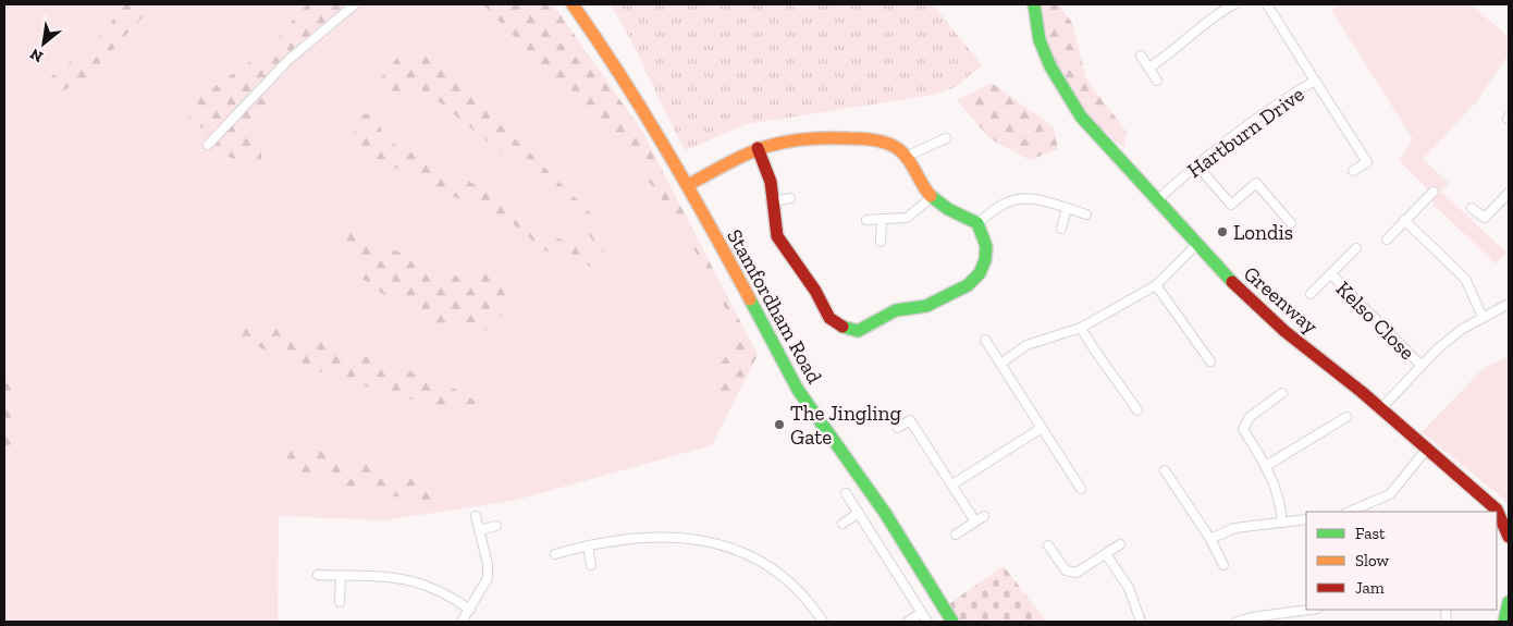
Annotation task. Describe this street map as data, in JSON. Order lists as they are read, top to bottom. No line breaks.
{"streets":{"street":["Hartburn Drive","Greenway","Stamfordham Road","Kelso Close"]},"crossings":[["Hartburn Drive","Greenway"]],"places":["Londis","The Jingling Gate"],"legend":["Fast","Slow","Jam"],"north":"bottom left"}
